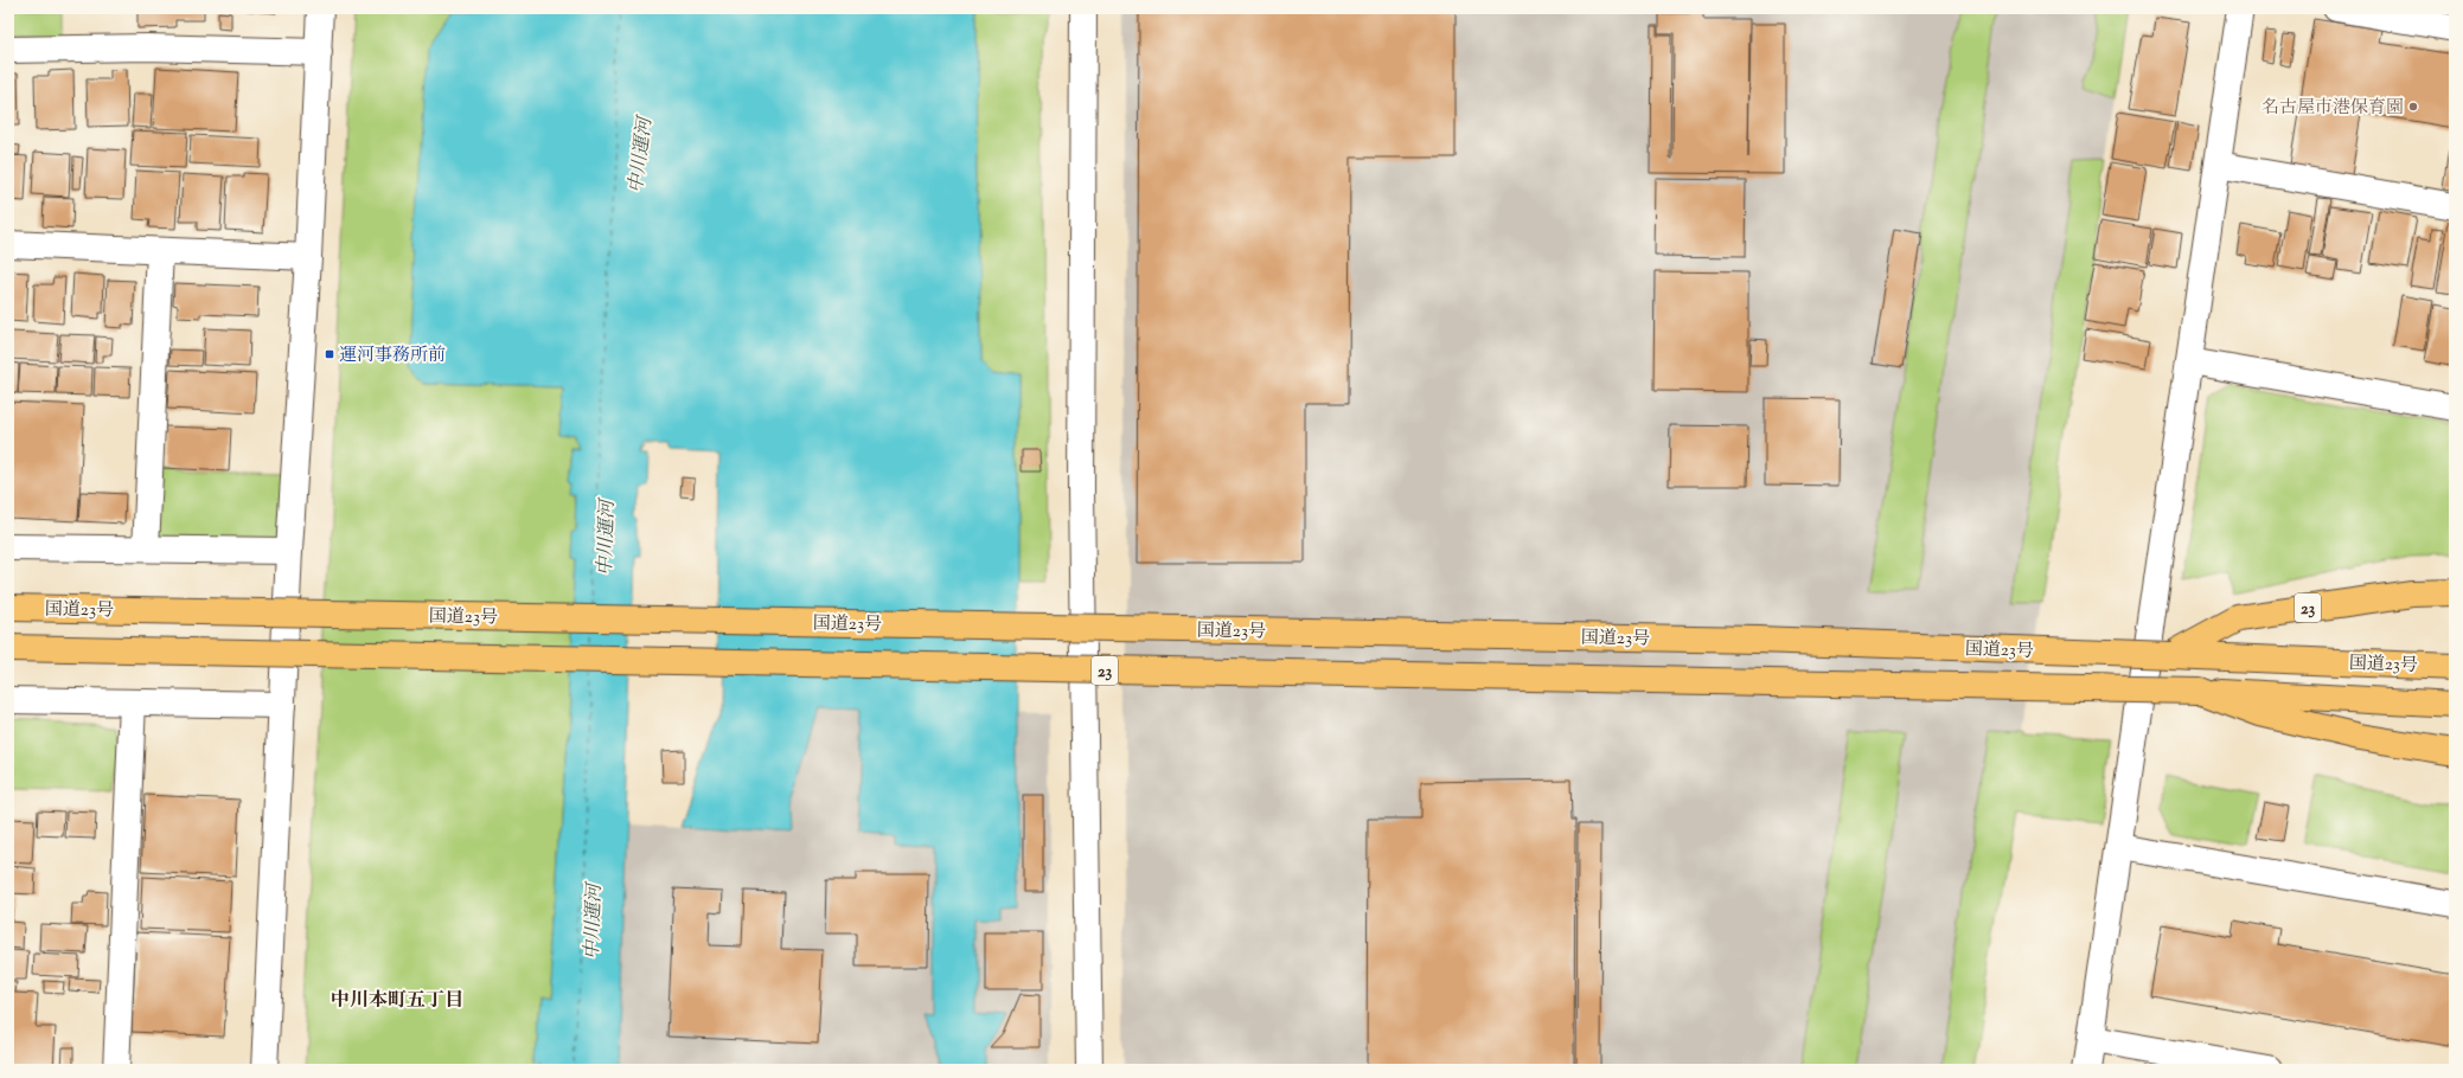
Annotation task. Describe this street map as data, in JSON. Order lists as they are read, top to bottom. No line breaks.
{"streets":{"highway":["23","国道23号"]},"crossings":[["23","国道23号"]],"districts":["中川本町五丁目"],"water":["中川運河"],"places":{"other":["名古屋市港保育園"],"transit":["運河事務所前"]}}
